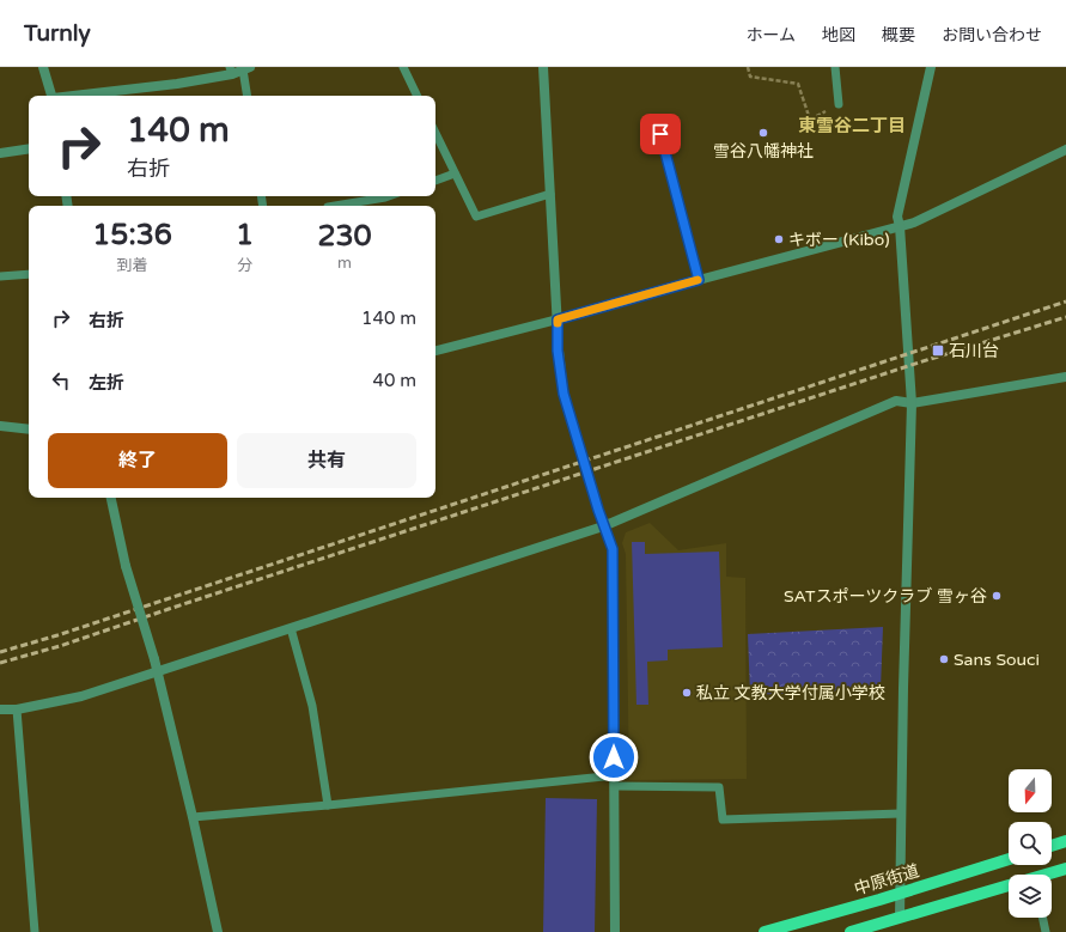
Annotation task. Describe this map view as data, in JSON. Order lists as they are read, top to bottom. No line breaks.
{"streets":{"main road":["中原街道"]},"districts":["東雪谷二丁目"],"places":{"other":["雪谷八幡神社","キボー (Kibo)","SATスポーツクラブ 雪ヶ谷","Sans Souci","私立 文教大学付属小学校"],"transit":["石川台"]},"north":"bottom","page":{"header":"Turnly","nav":["ホーム","地図","概要","お問い合わせ"],"turn":["140 m","右折"],"eta":["15:36","到着","1","分","230","m"],"list":[{"name":"右折","value":"140 m"},{"name":"左折","value":"40 m"}],"buttons":["終了","共有"]}}
